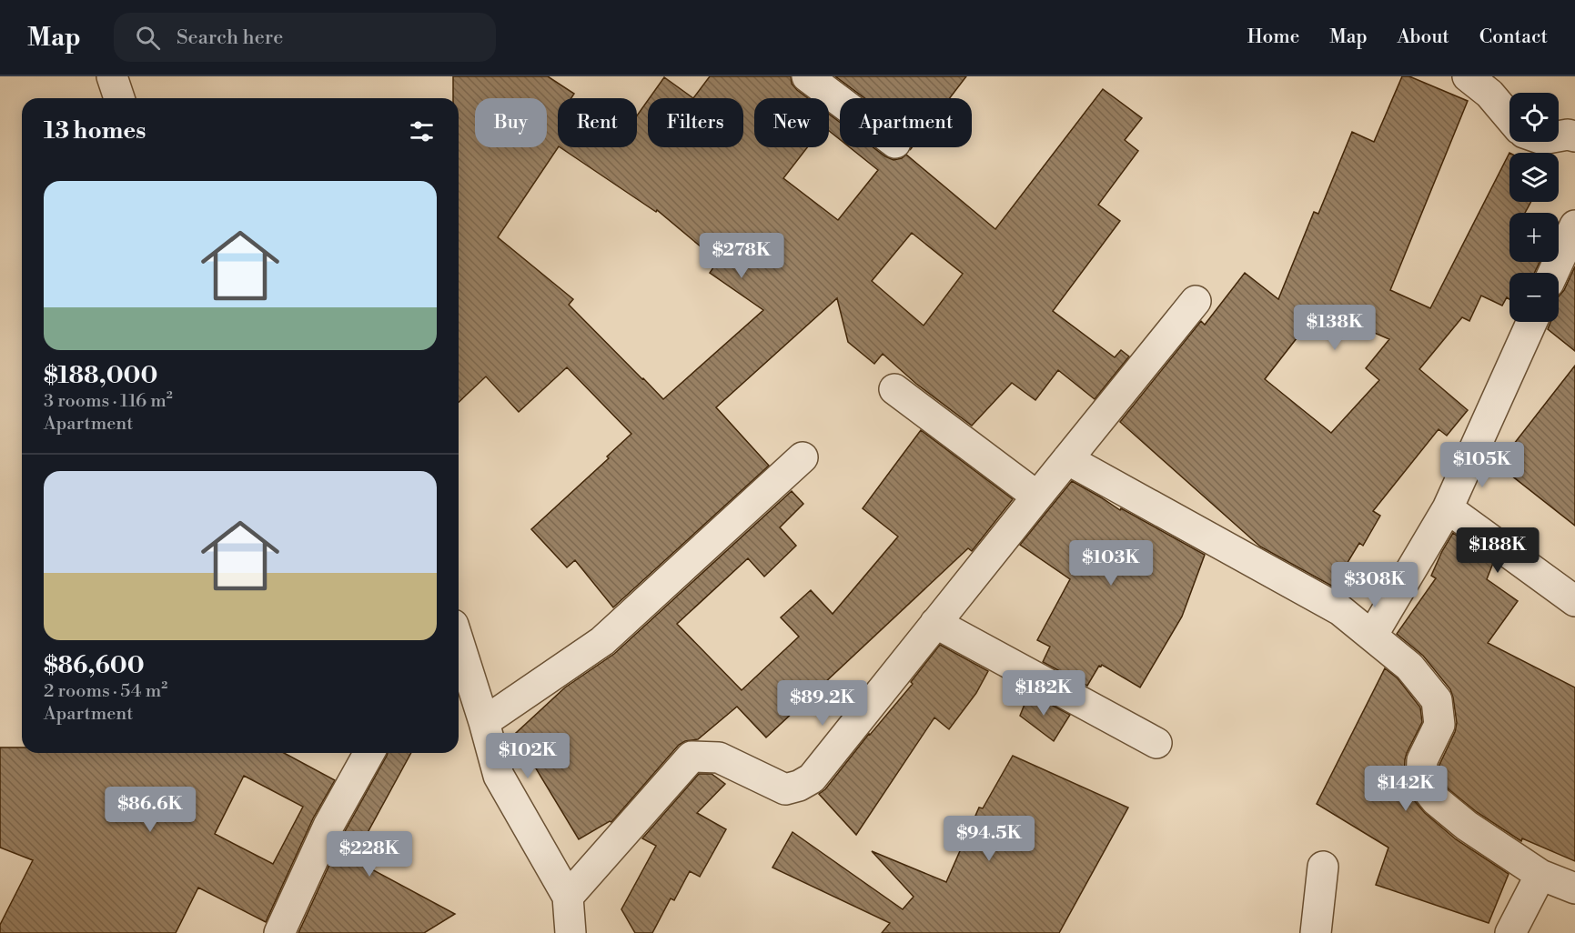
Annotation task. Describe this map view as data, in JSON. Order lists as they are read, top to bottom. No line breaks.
{"page":{"header":"Map","search":"Search here","nav":["Home","Map","About","Contact"],"map_buttons":["+","−"],"chip":["Buy","Rent","Filters","New","Apartment"],"heading":"13 homes","list":[{"name":"$188,000","note":"3 rooms · 116 m² · Apartment"},{"name":"$86,600","note":"2 rooms · 54 m² · Apartment"}],"price":["$278K","$138K","$105K","$188K","$103K","$308K","$182K","$89.2K","$102K","$142K","$86.6K","$94.5K","$228K"]}}
